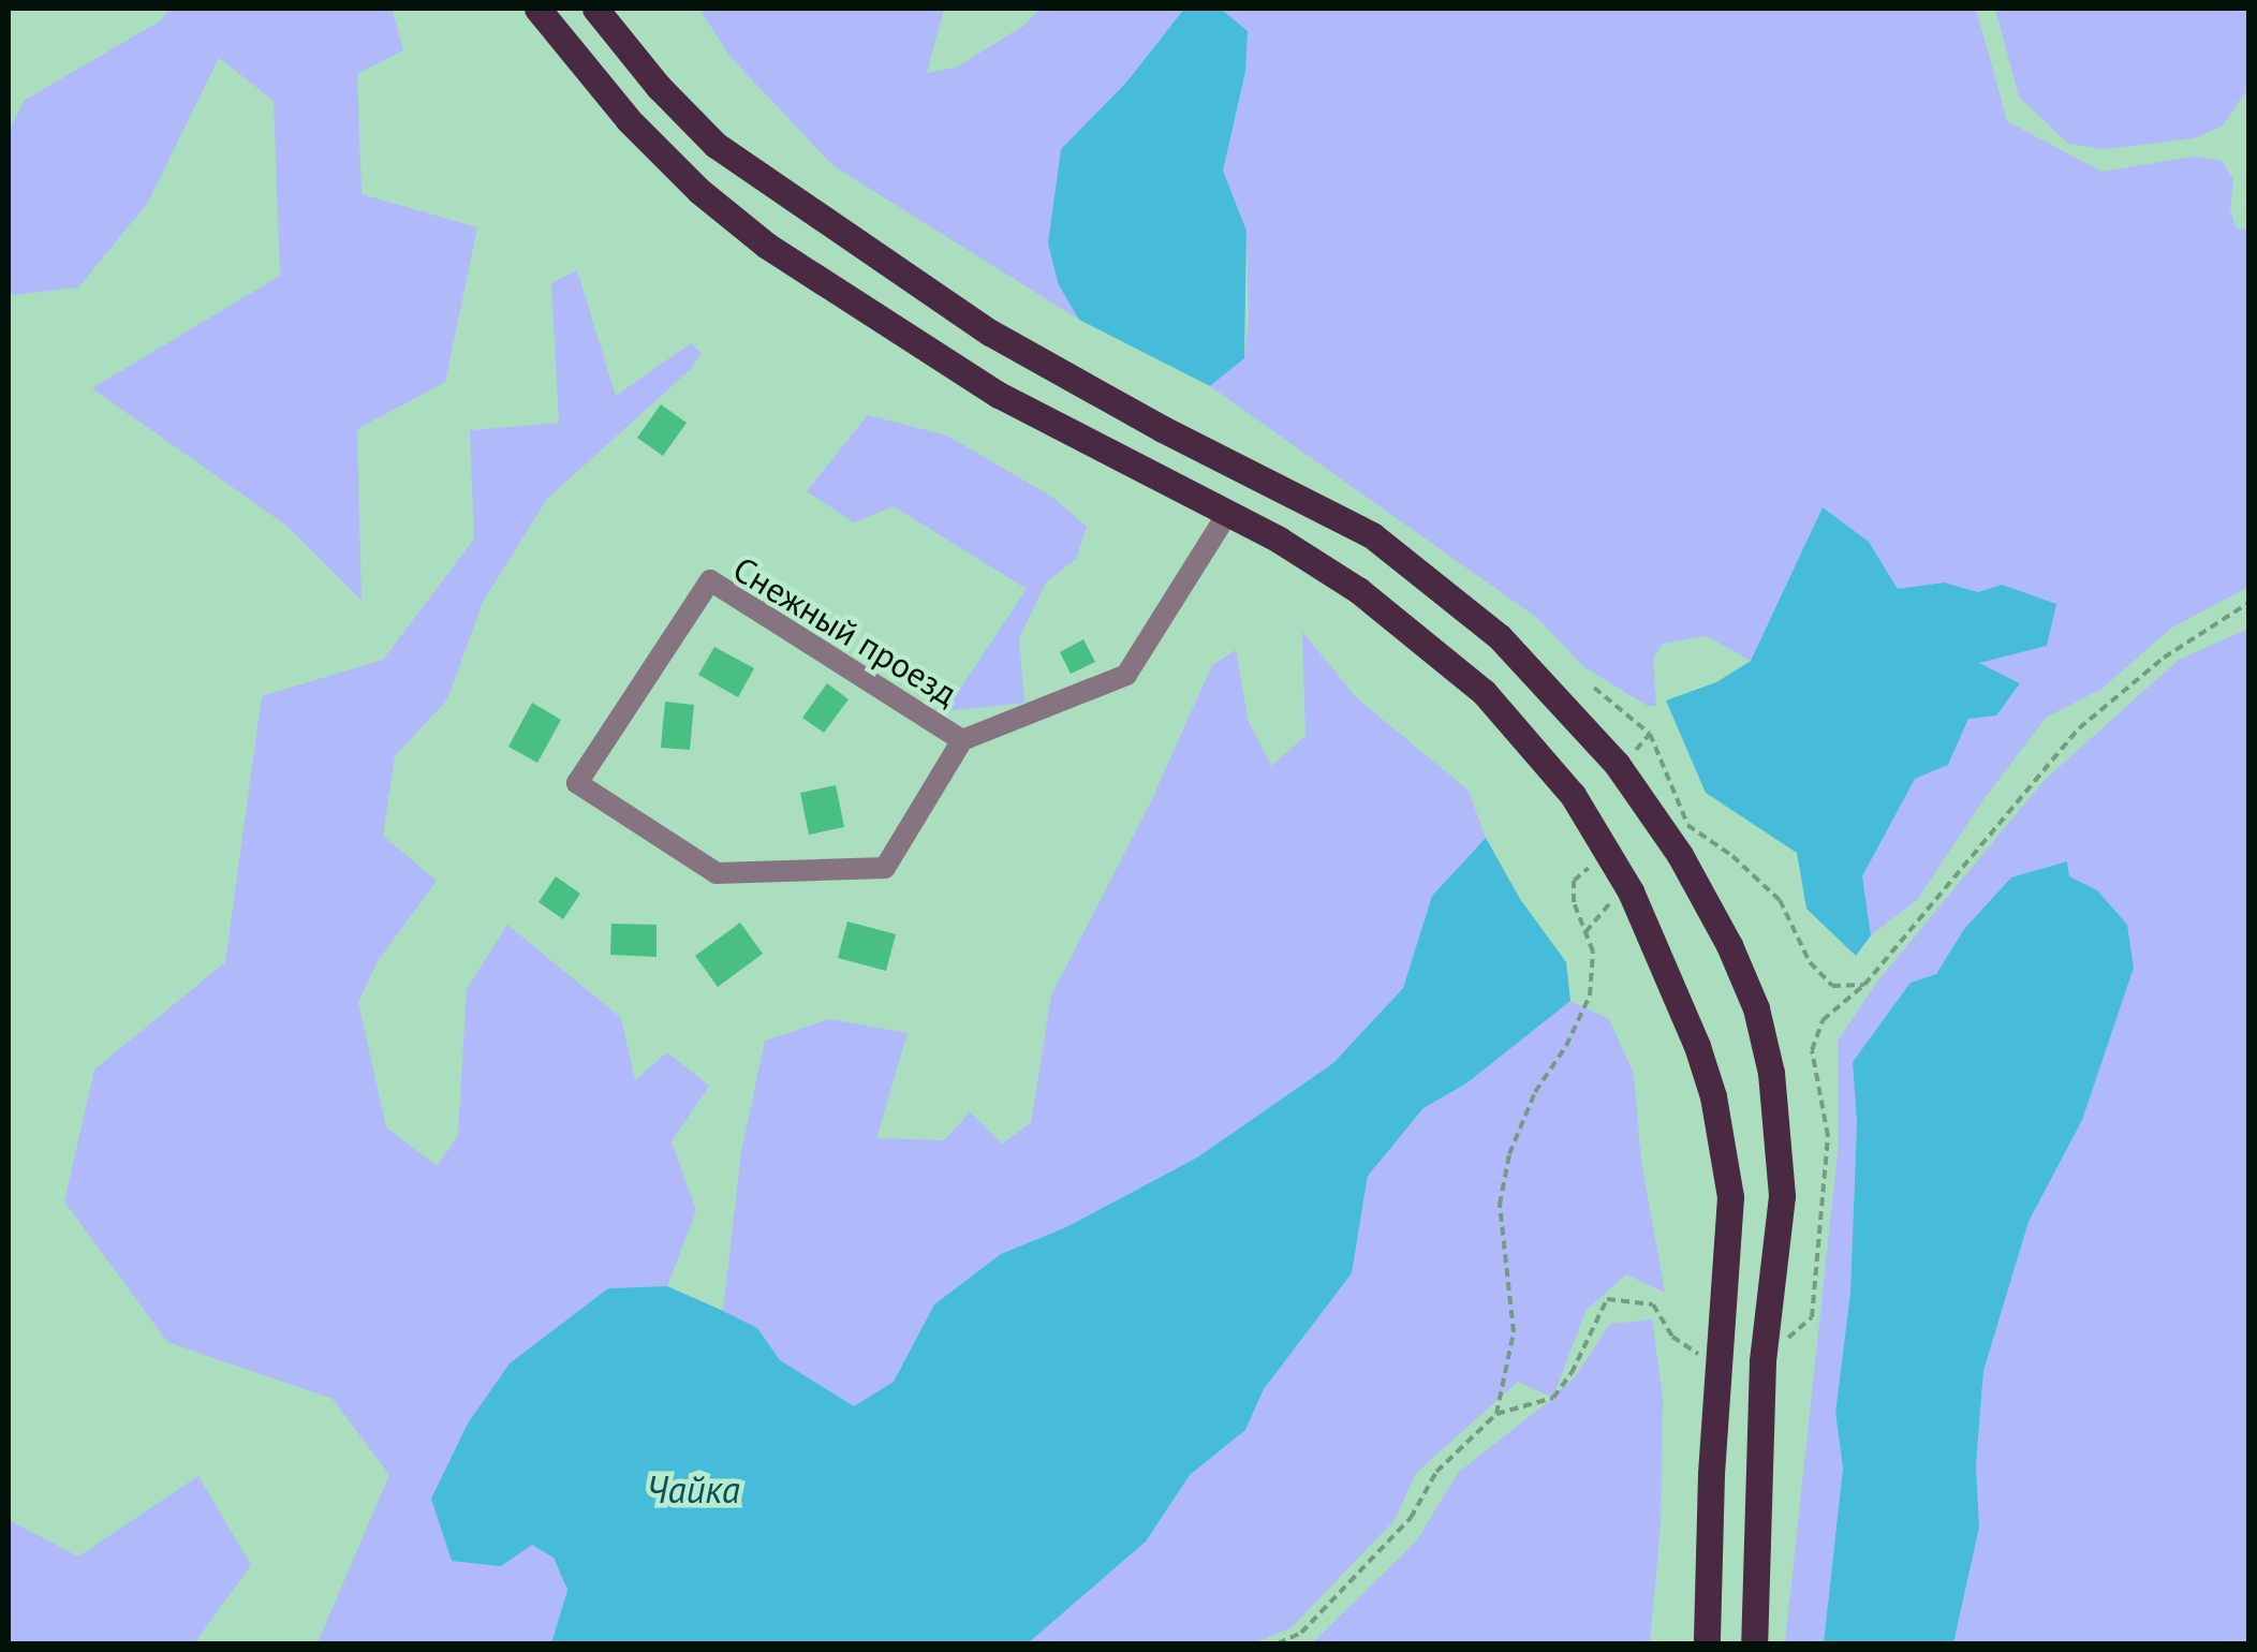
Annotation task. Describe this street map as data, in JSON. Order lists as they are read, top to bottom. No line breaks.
{"streets":{"street":["Снежный проезд"]},"water":["Чайка"]}
